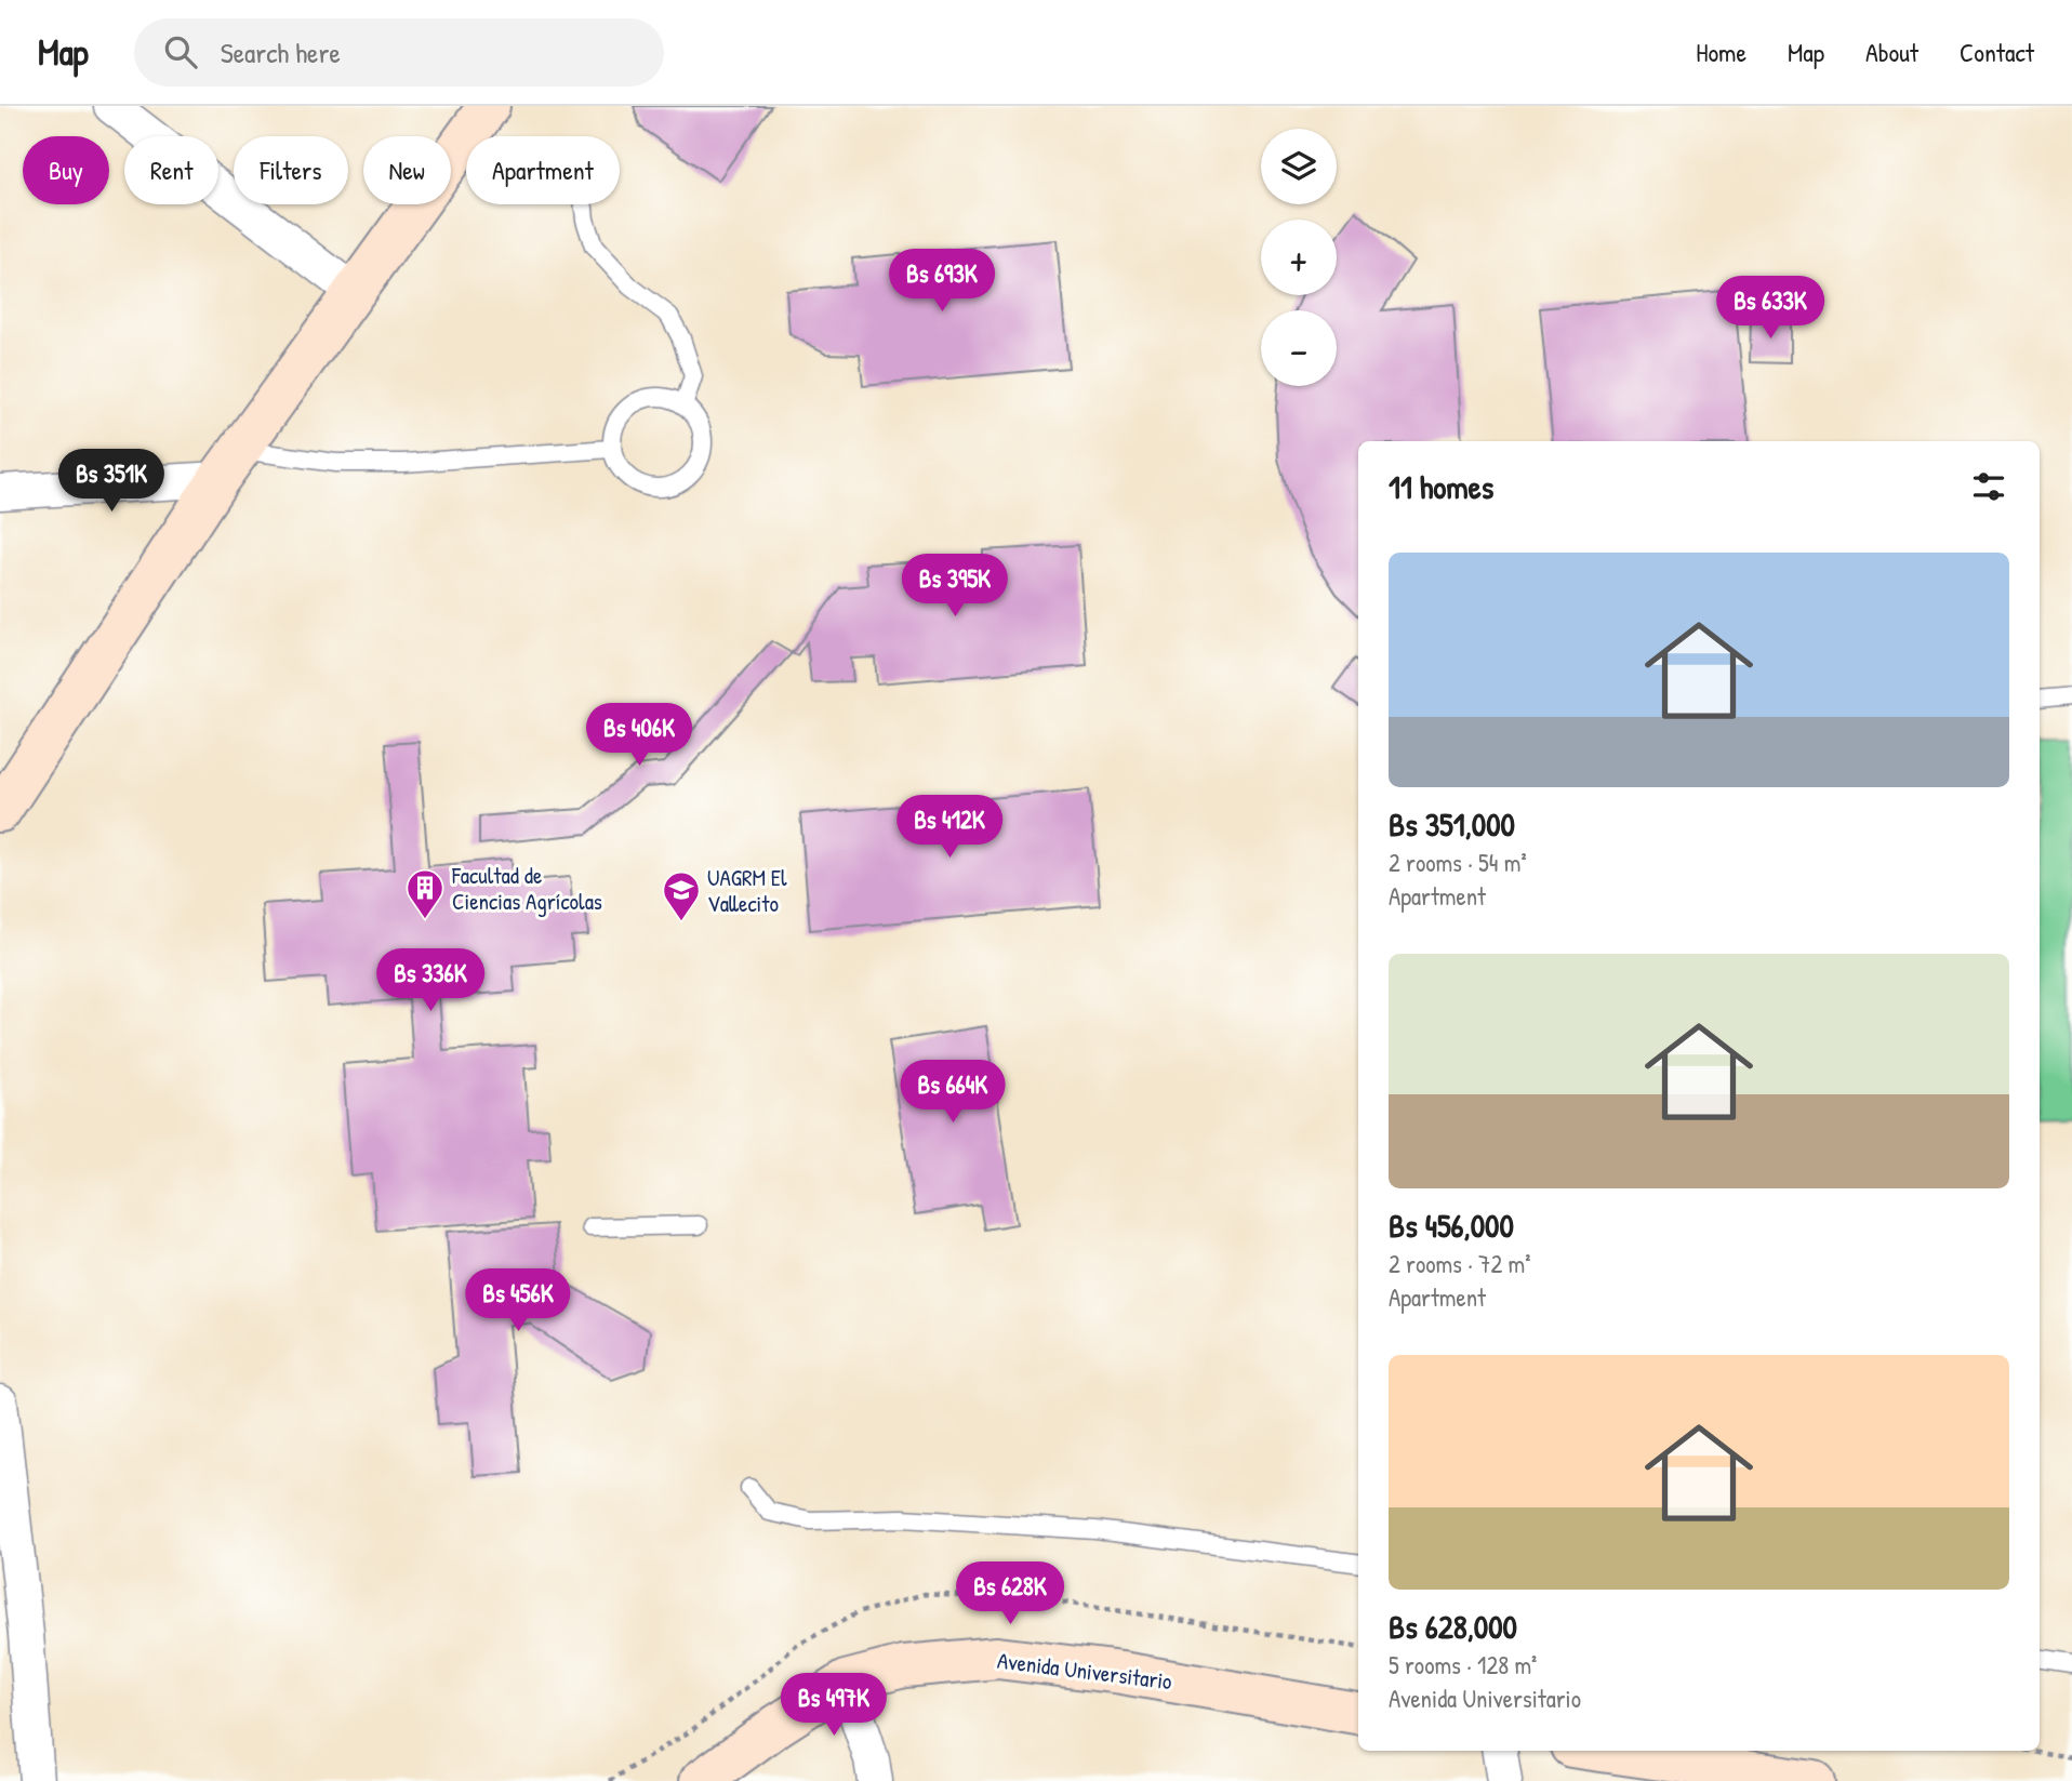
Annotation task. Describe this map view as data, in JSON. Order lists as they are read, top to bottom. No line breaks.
{"streets":{"street":["Avenida Universitario"]},"places":{"building":["Facultad de Ciencias Agrícolas"],"school or university":["UAGRM El Vallecito"]},"page":{"header":"Map","search":"Search here","nav":["Home","Map","About","Contact"],"map_buttons":["+","−"],"chip":["Buy","Rent","Filters","New","Apartment"],"price":["Bs 693K","Bs 633K","Bs 351K","Bs 395K","Bs 406K","Bs 412K","Bs 336K","Bs 664K","Bs 456K","Bs 628K","Bs 497K"],"heading":"11 homes","list":[{"name":"Bs 351,000","note":"2 rooms · 54 m² · Apartment"},{"name":"Bs 456,000","note":"2 rooms · 72 m² · Apartment"},{"name":"Bs 628,000","note":"5 rooms · 128 m² · Avenida Universitario"}]}}
